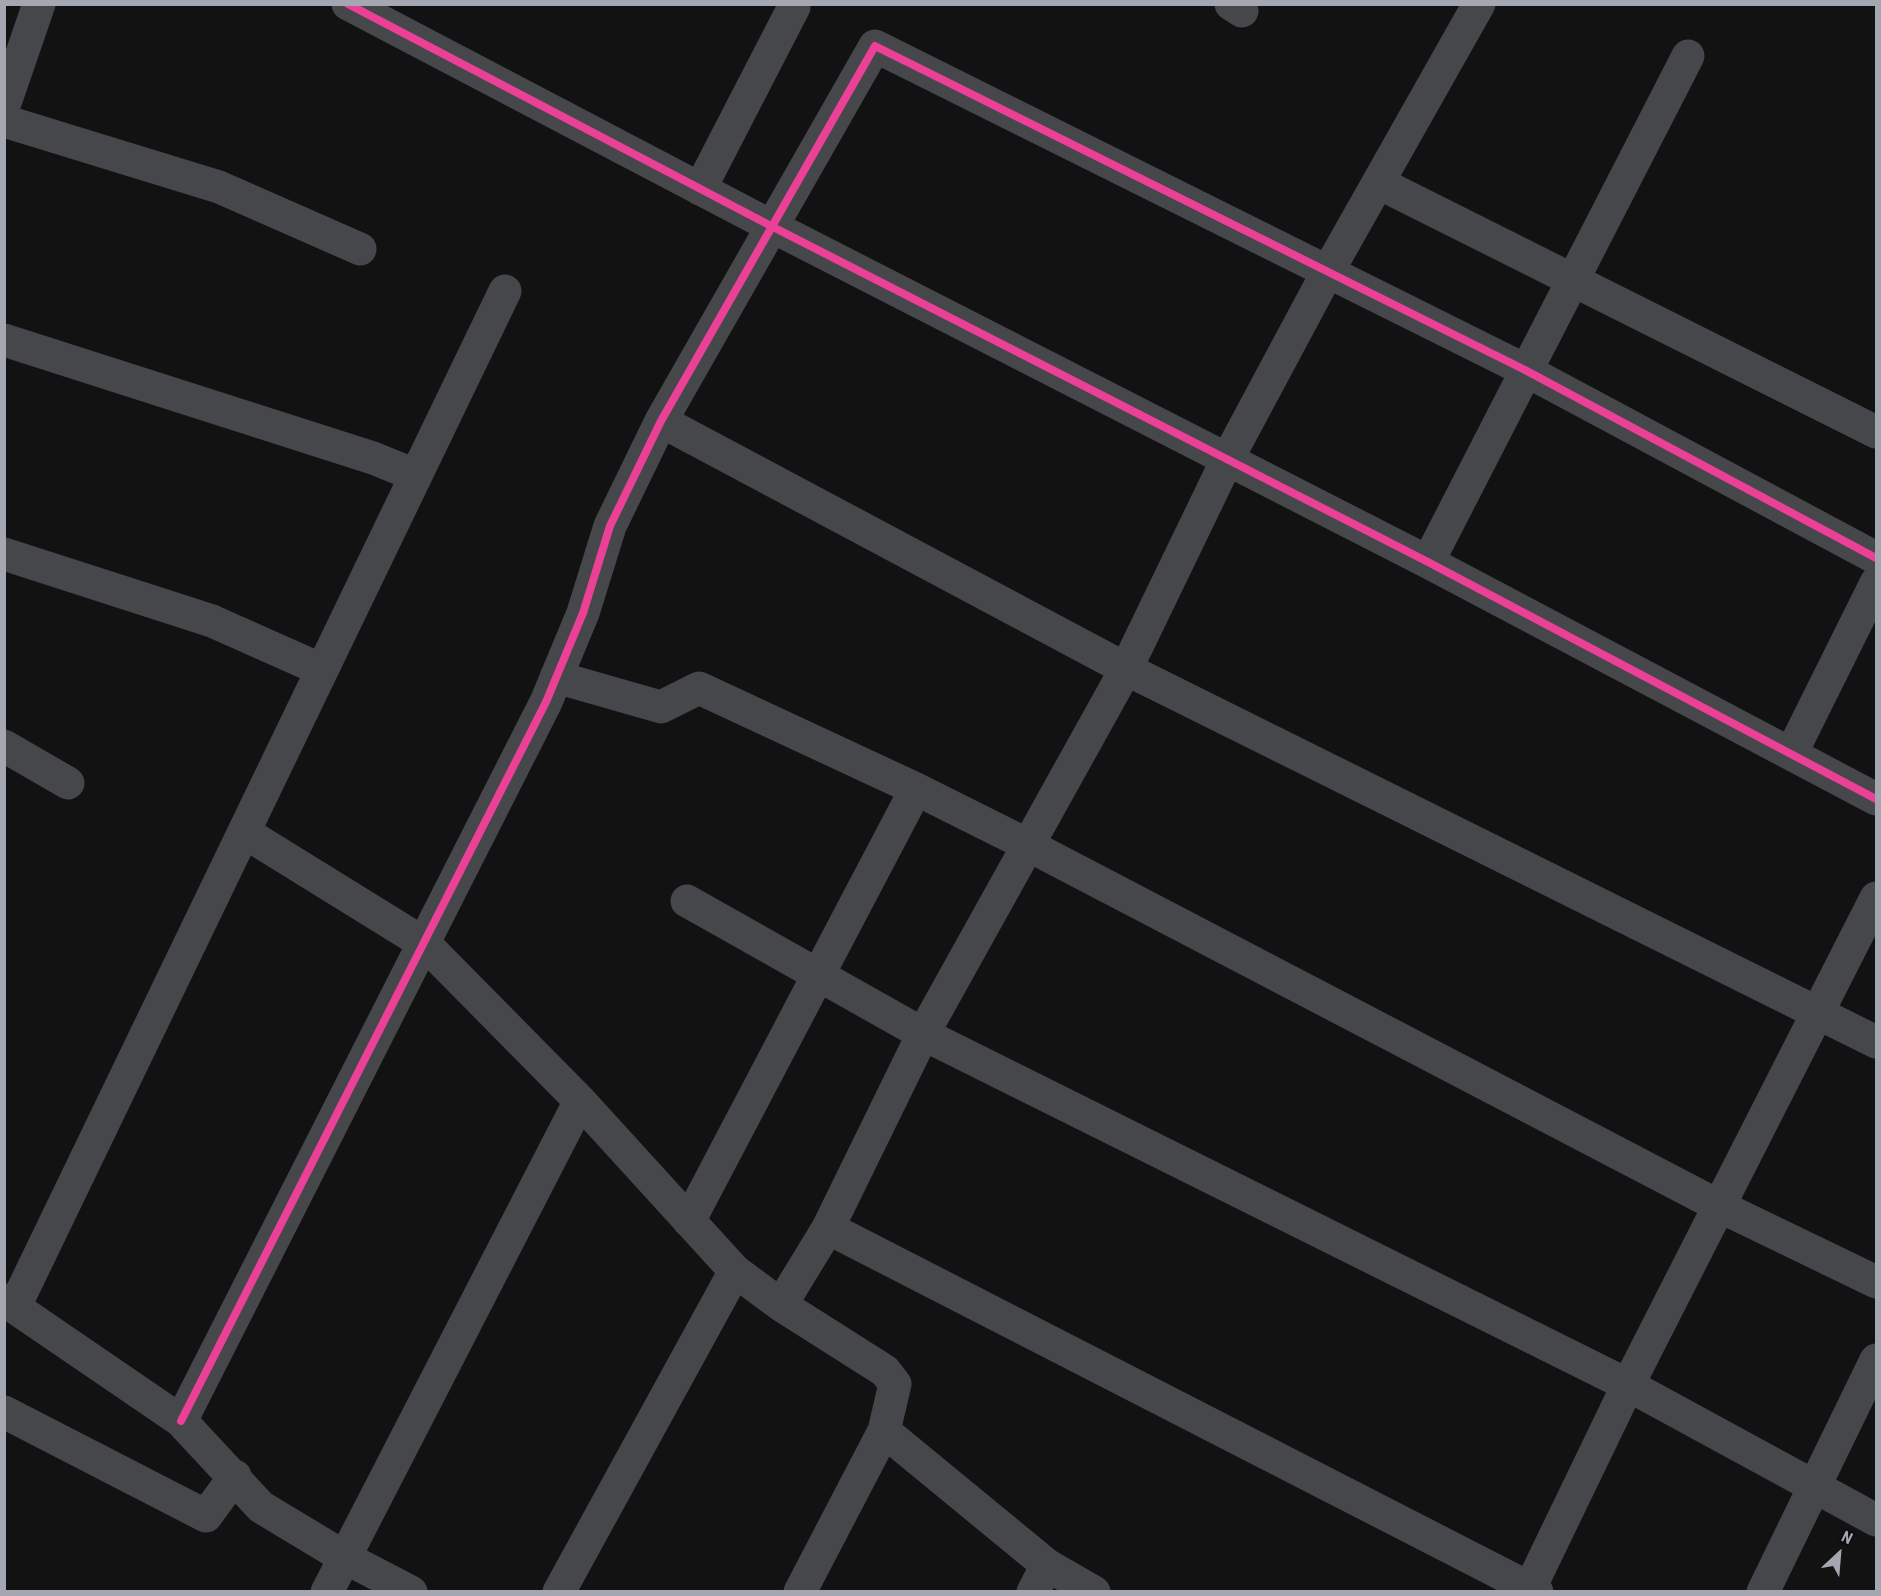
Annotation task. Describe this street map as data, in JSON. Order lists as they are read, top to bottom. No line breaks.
{"north":"top right"}
